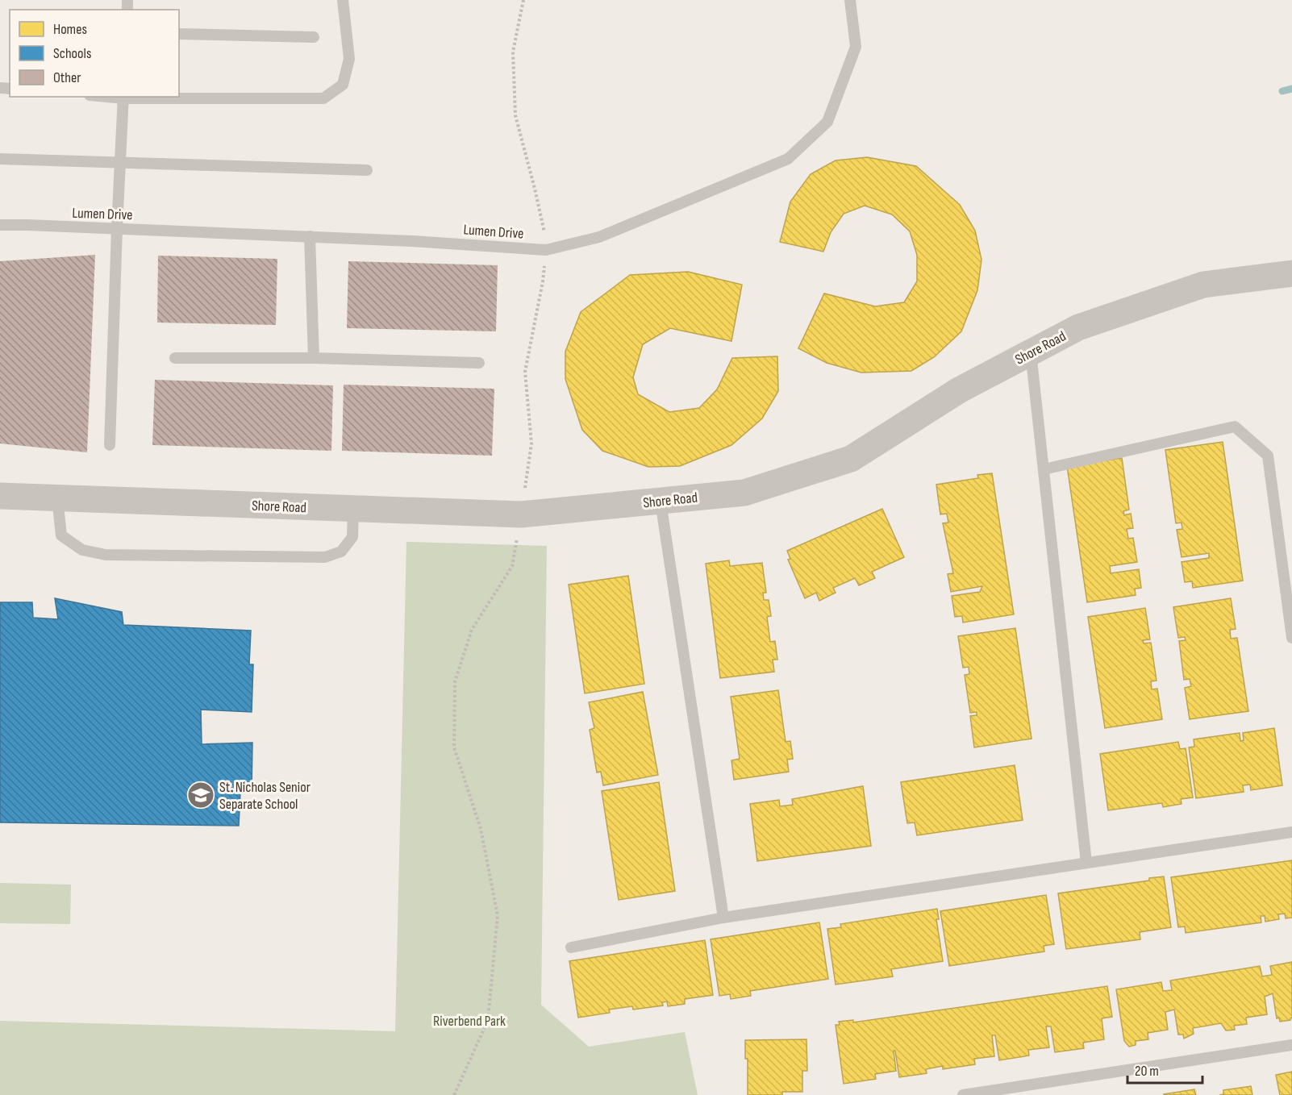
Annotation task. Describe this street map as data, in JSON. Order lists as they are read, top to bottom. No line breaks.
{"streets":{"street":["Shore Road"],"lane":["Lumen Drive"]},"parks":["Riverbend Park"],"places":{"school or university":["St. Nicholas Senior Separate School"]},"legend":["Homes","Schools","Other"],"scale_bar":"20 m"}
